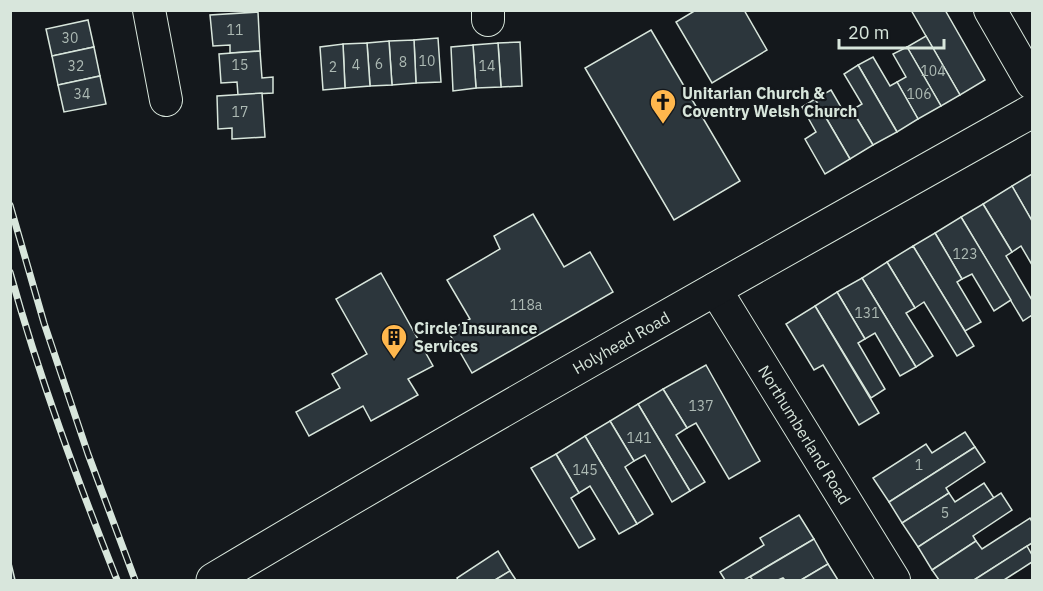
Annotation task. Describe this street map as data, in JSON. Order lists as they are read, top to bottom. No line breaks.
{"streets":{"highway":["Holyhead Road"],"street":["Northumberland Road"]},"crossings":[["Holyhead Road","Northumberland Road"]],"places":{"church":["Unitarian Church & Coventry Welsh Church"],"building":["Circle Insurance Services"]},"house_numbers":["11","30","10","8","6","15","4","32","14","2","104","34","106","17","123","118a","131","137","141","1","145","5"],"scale_bar":"20 m"}
